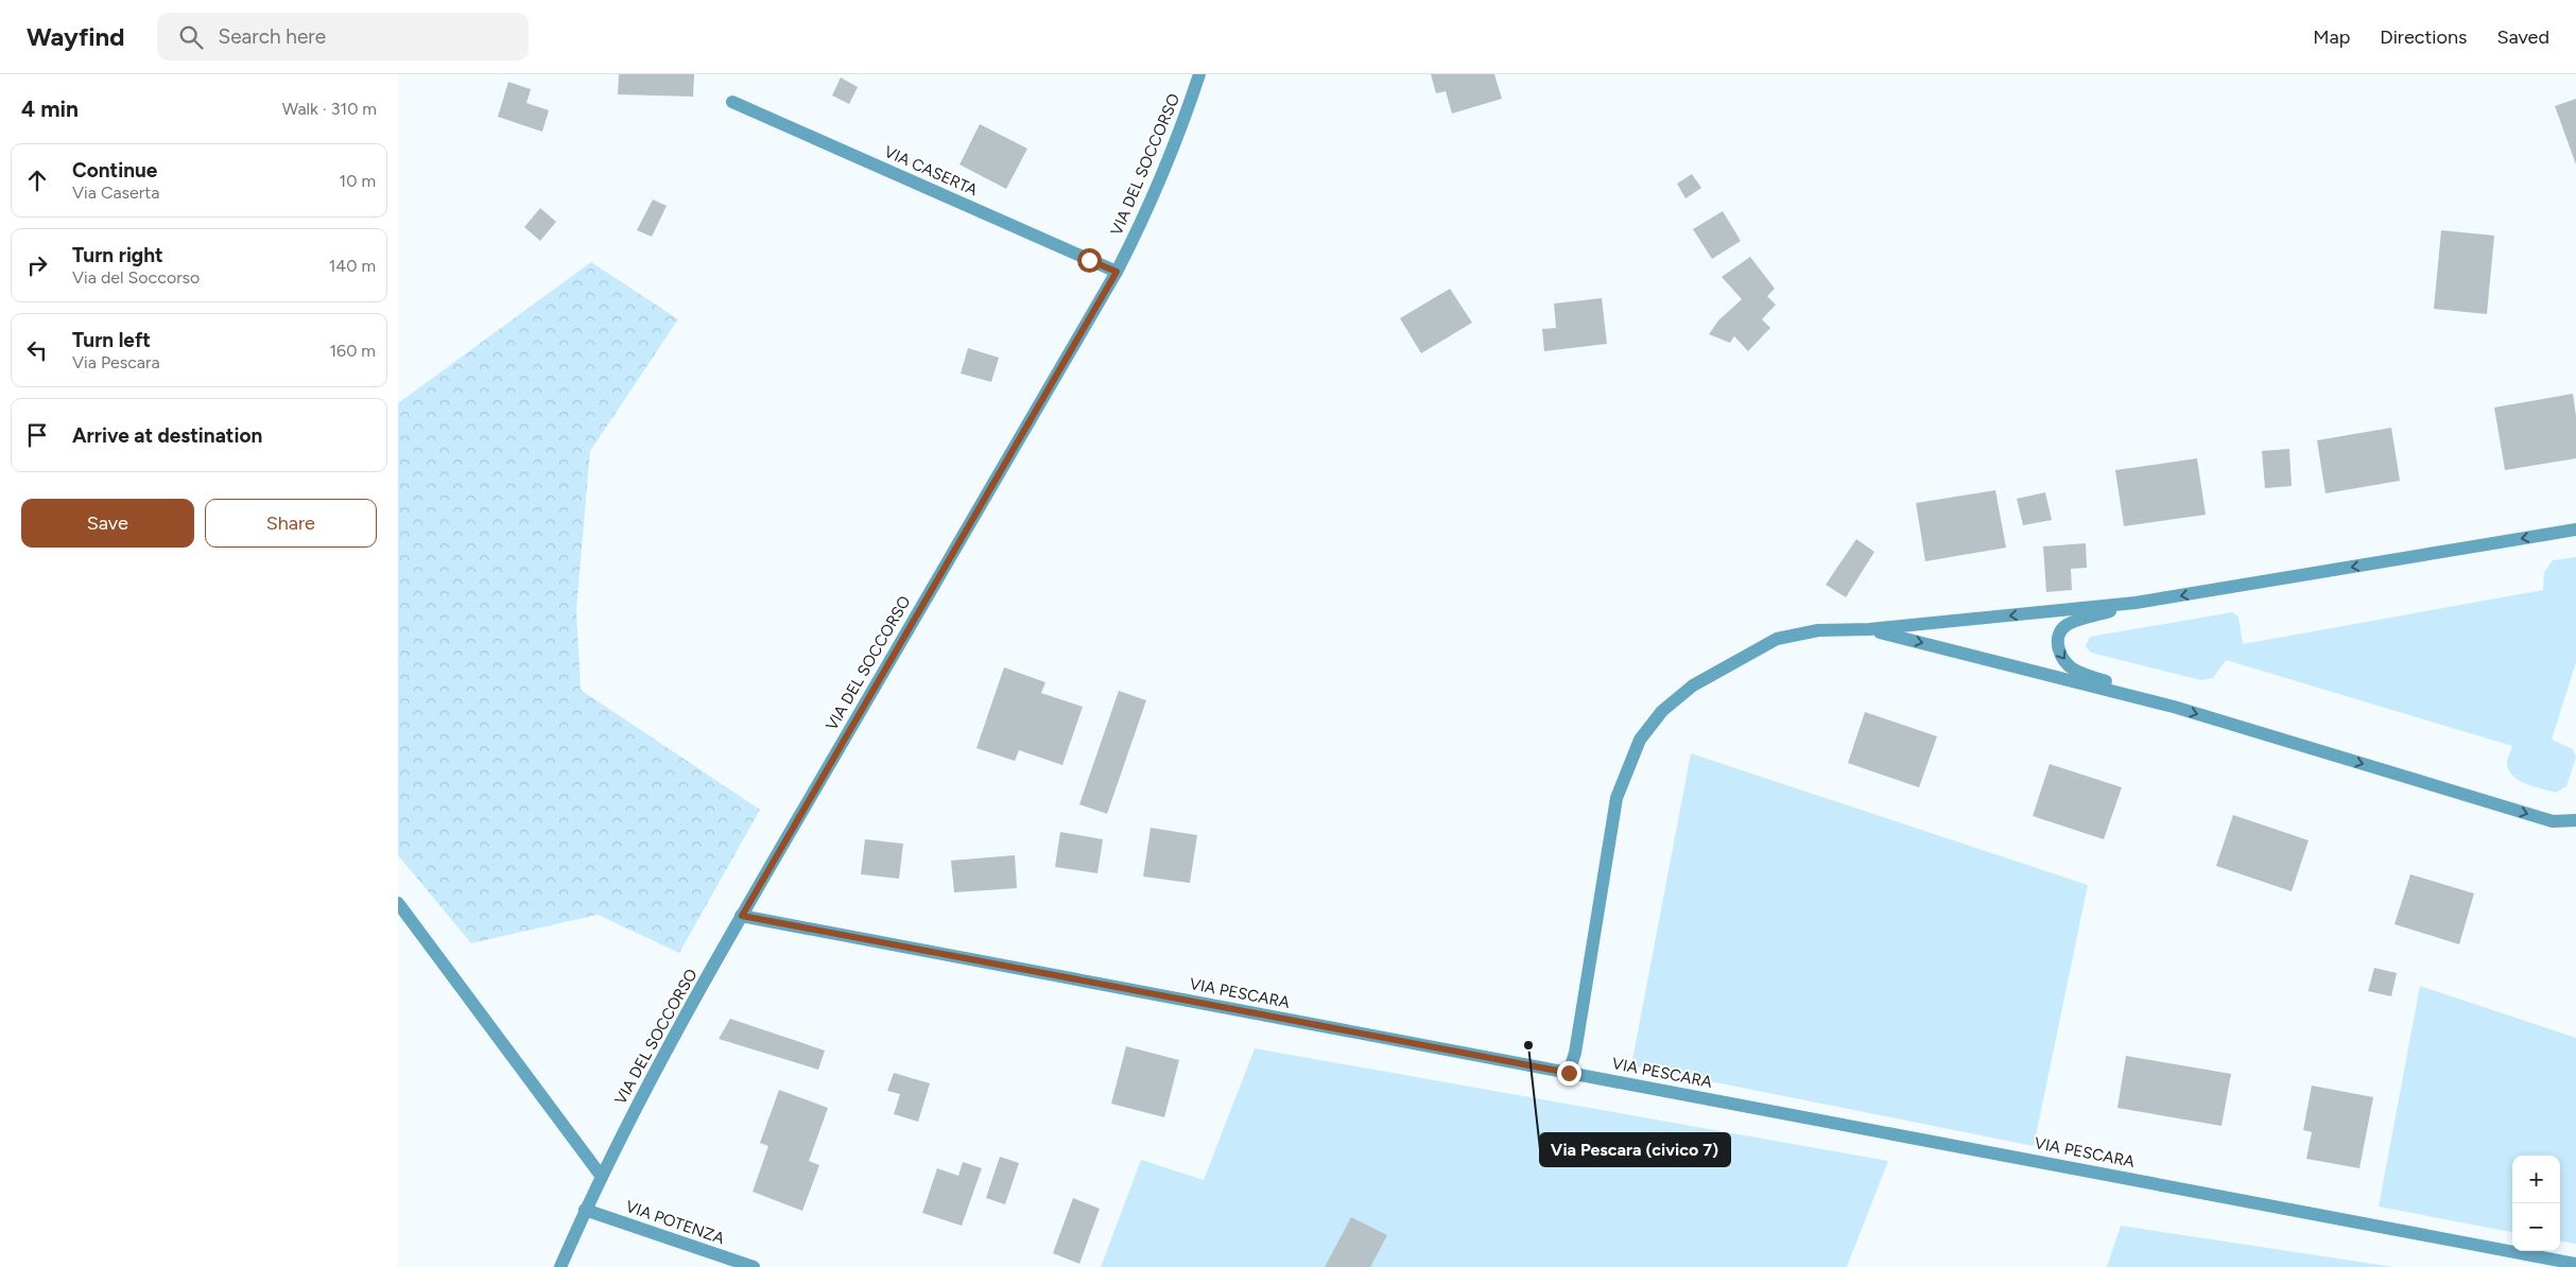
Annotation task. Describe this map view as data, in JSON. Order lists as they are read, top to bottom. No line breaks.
{"streets":{"street":["VIA DEL SOCCORSO","VIA CASERTA","VIA PESCARA","VIA POTENZA"]},"crossings":[["VIA DEL SOCCORSO","VIA CASERTA"],["VIA DEL SOCCORSO","VIA PESCARA"],["VIA DEL SOCCORSO","VIA POTENZA"]],"places":["Via Pescara (civico 7)"],"page":{"header":"Wayfind","search":"Search here","nav":["Map","Directions","Saved"],"heading":["4 min","Walk · 310 m"],"list":[["Continue","Via Caserta","10 m"],["Turn right","Via del Soccorso","140 m"],["Turn left","Via Pescara","160 m"],"Arrive at destination"],"buttons":["Save","Share"],"map_buttons":["+","−"]}}
